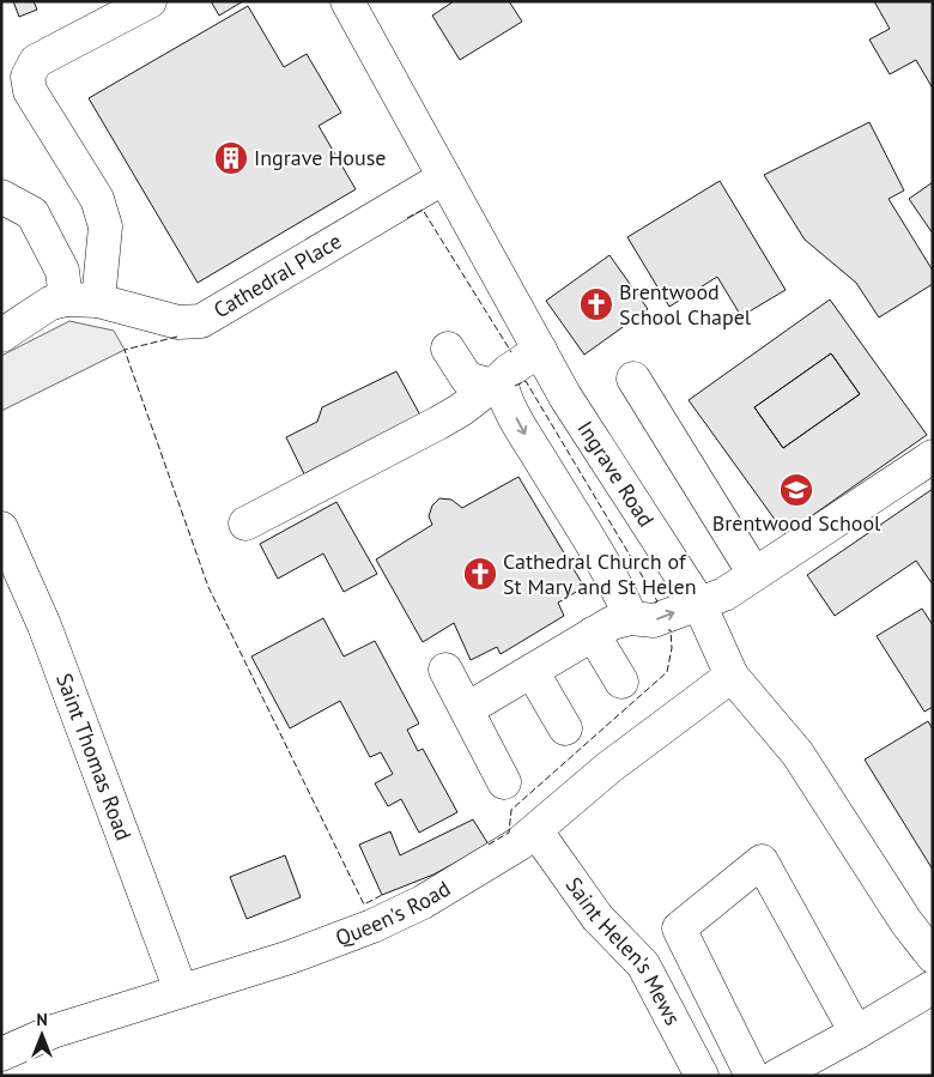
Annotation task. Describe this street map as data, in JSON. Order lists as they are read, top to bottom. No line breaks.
{"streets":{"main road":["Cathedral Place","Ingrave Road","Saint Thomas Road","Queen's Road","Saint Helen's Mews"]},"crossings":[["Cathedral Place","Ingrave Road"],["Ingrave Road","Queen's Road"],["Saint Thomas Road","Queen's Road"],["Queen's Road","Saint Helen's Mews"]],"places":{"building":["Ingrave House"],"church":["Brentwood School Chapel","Cathedral Church of St Mary and St Helen"],"school or university":["Brentwood School"]},"north":"top"}
